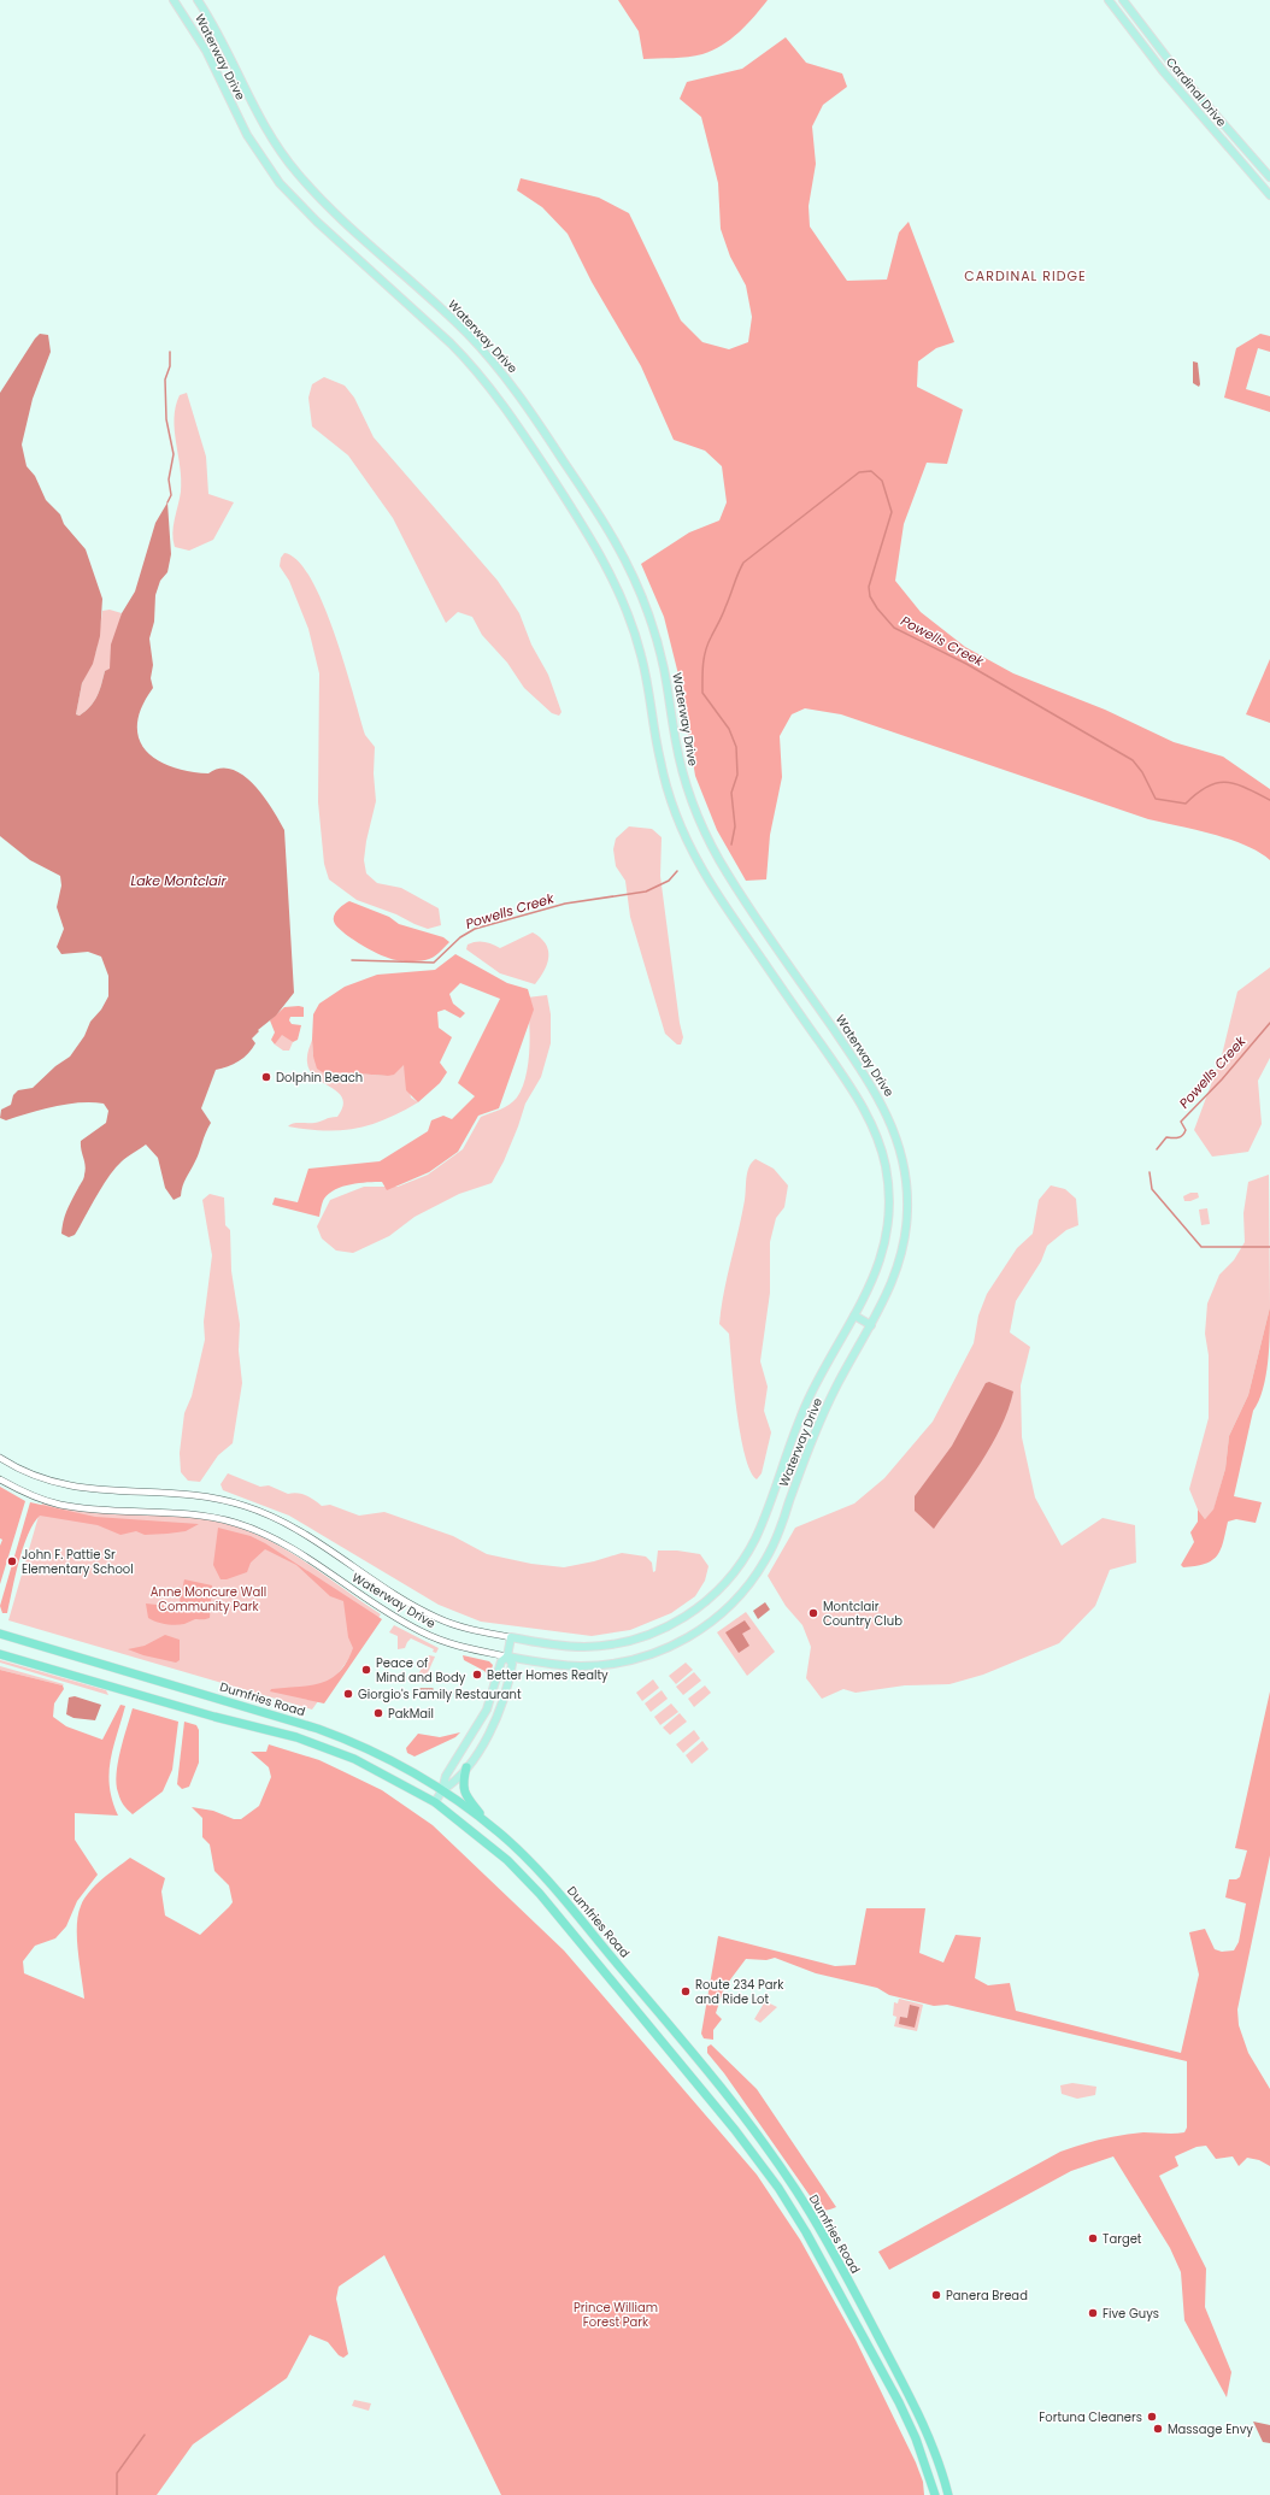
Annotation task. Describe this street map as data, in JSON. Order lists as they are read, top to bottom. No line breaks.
{"streets":{"highway":["Dumfries Road"],"main road":["Waterway Drive","Cardinal Drive"]},"districts":["CARDINAL RIDGE"],"water":["Powells Creek","Lake Montclair"],"parks":["Anne Moncure Wall Community Park","Prince William Forest Park"],"places":["Dolphin Beach","John F. Pattie Sr Elementary School","Montclair Country Club","Peace of Mind and Body","Better Homes Realty","Giorgio's Family Restaurant","PakMail","Route 234 Park and Ride Lot","Target","Panera Bread","Five Guys","Fortuna Cleaners","Massage Envy"]}
